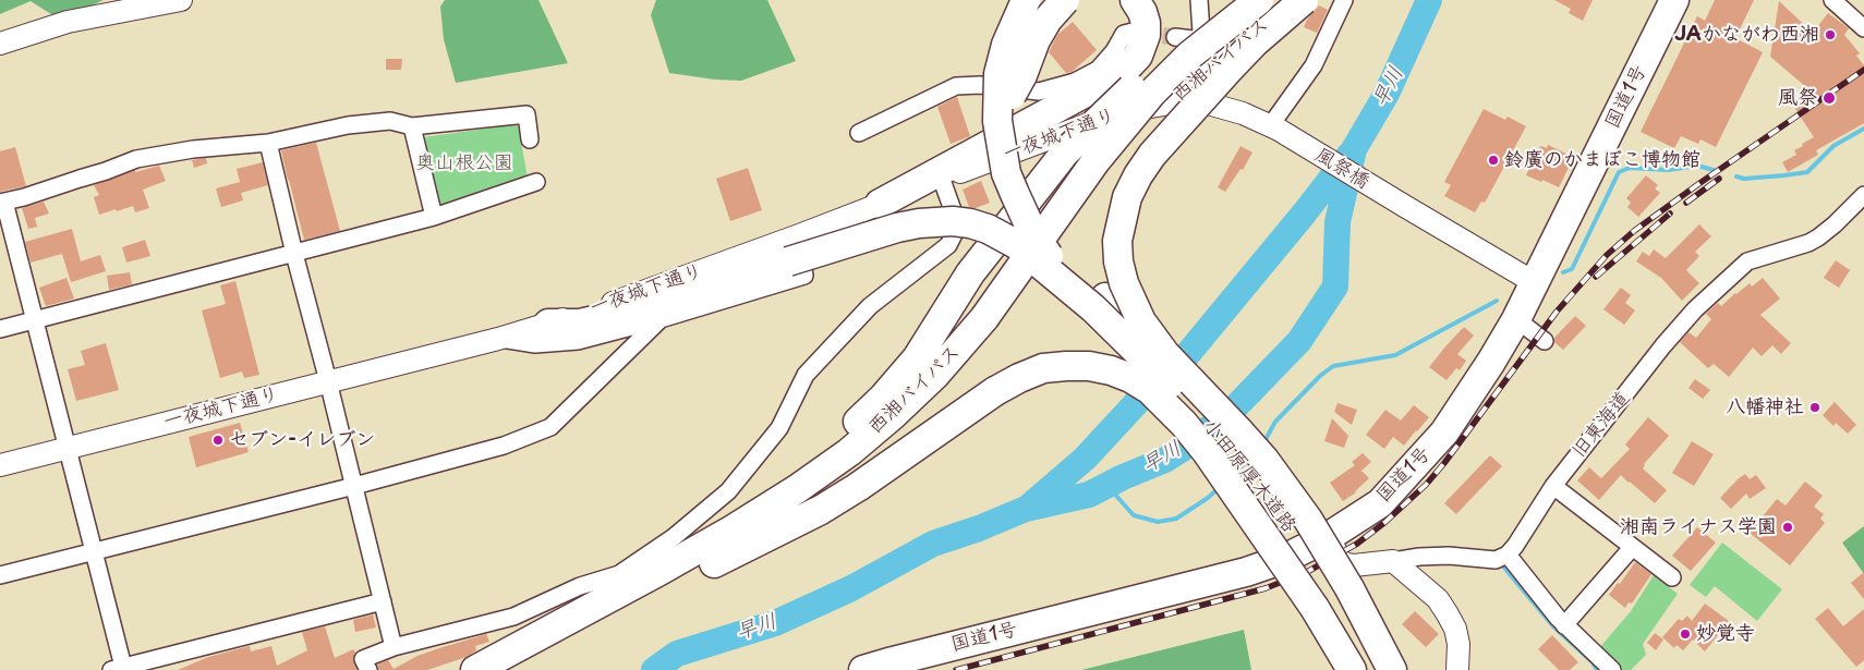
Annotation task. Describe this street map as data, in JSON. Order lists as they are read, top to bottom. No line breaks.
{"streets":{"highway":["西湘バイパス","国道1号","小田原厚木道路"],"street":["一夜城下通り","風祭橋","旧東海道"]},"crossings":[["国道1号","風祭橋"],["一夜城下通り","風祭橋"]],"water":["早川"],"parks":["奥山根公園"],"places":["JAかながわ西湘","風祭","鈴廣のかまぼこ博物館","八幡神社","セブン-イレブン","湘南ライナス学園","妙覚寺"]}
